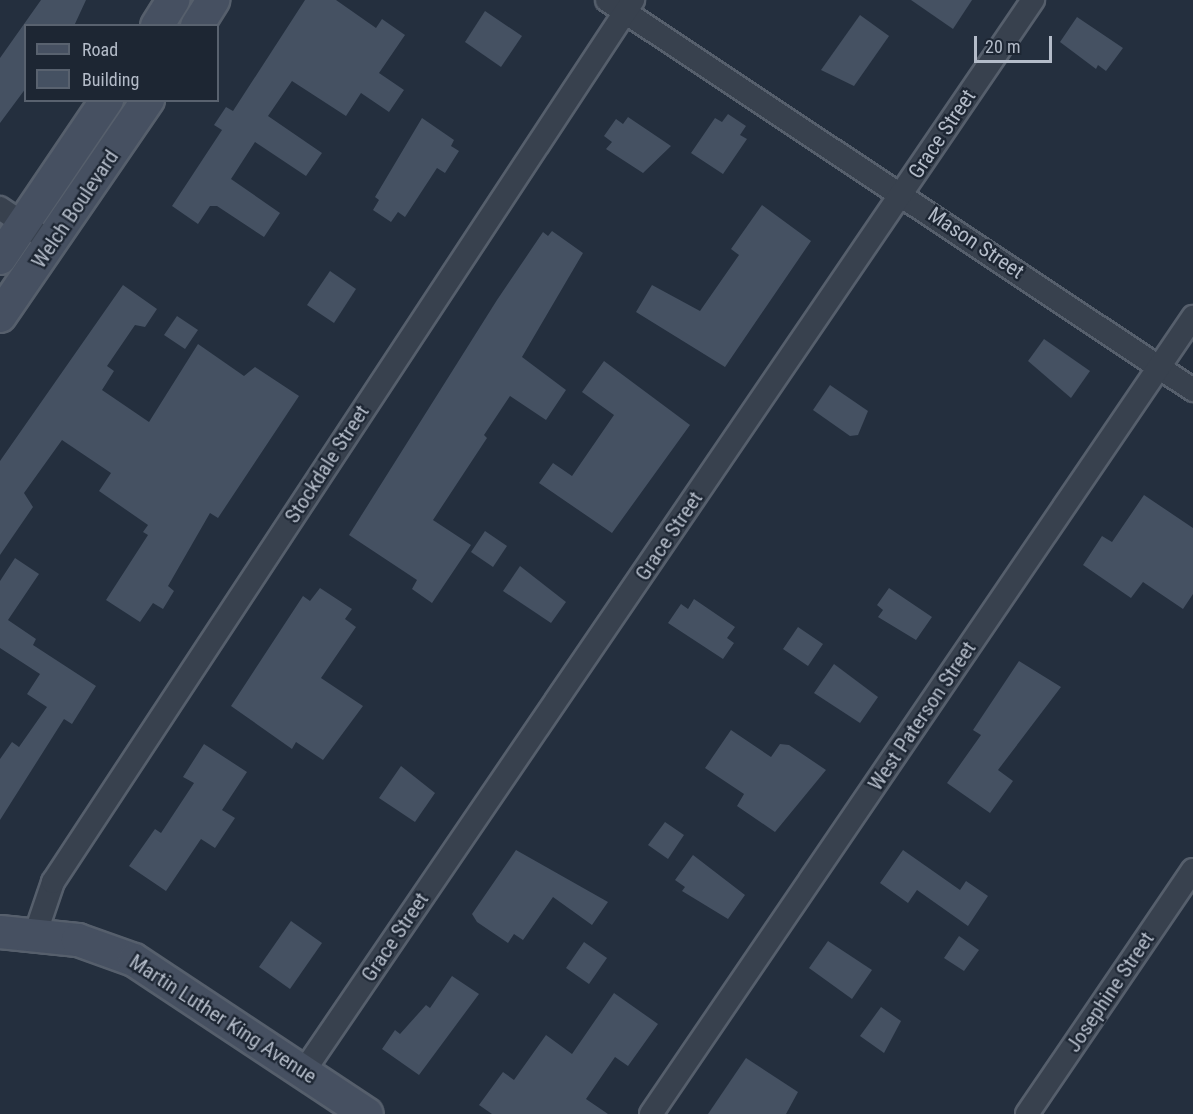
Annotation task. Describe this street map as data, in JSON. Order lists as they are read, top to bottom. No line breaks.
{"streets":{"main road":["Welch Boulevard","Martin Luther King Avenue"],"street":["Grace Street","Mason Street","Stockdale Street","West Paterson Street","Josephine Street"]},"crossings":[["Grace Street","Mason Street"],["Grace Street","Martin Luther King Avenue"],["Mason Street","Stockdale Street"],["Mason Street","West Paterson Street"],["Stockdale Street","Martin Luther King Avenue"]],"legend":["Road","Building"],"scale_bar":"20 m"}
